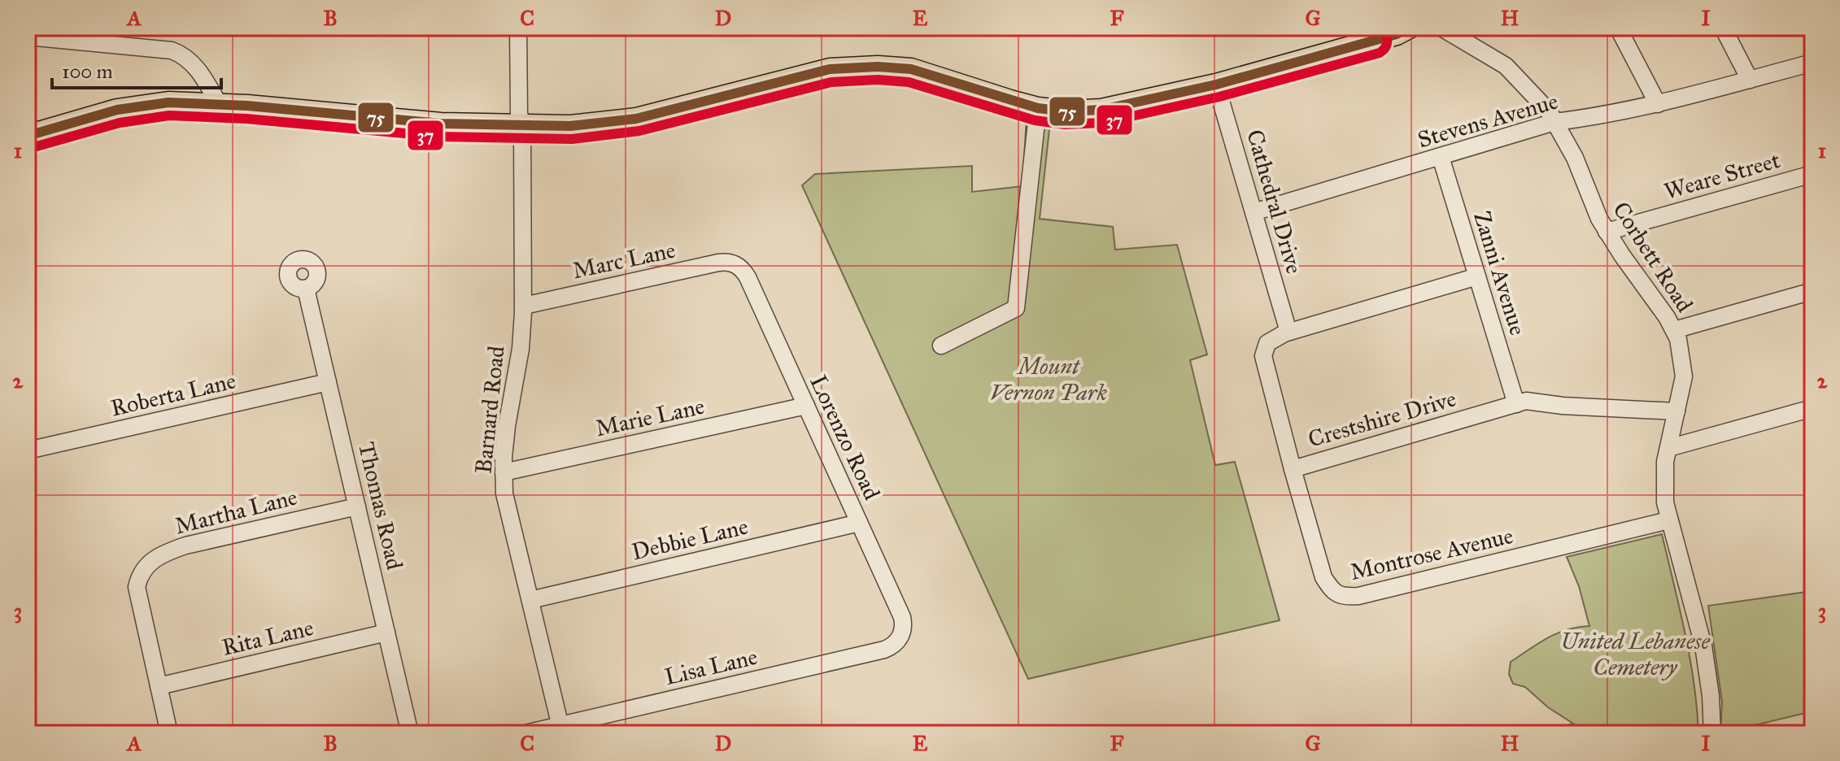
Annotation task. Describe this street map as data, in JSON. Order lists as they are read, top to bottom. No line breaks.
{"streets":{"street":["Stevens Avenue","Weare Street","Cathedral Drive","Corbett Road","Marc Lane","Zanni Avenue","Roberta Lane","Barnard Road","Marie Lane","Crestshire Drive","Lorenzo Road","Thomas Road","Martha Lane","Debbie Lane","Montrose Avenue","Rita Lane","Lisa Lane"]},"crossings":[["Stevens Avenue","Cathedral Drive"],["Stevens Avenue","Corbett Road"],["Stevens Avenue","Zanni Avenue"],["Weare Street","Corbett Road"],["Cathedral Drive","Crestshire Drive"],["Corbett Road","Crestshire Drive"],["Corbett Road","Montrose Avenue"],["Marc Lane","Barnard Road"],["Marc Lane","Lorenzo Road"],["Zanni Avenue","Crestshire Drive"],["Roberta Lane","Thomas Road"],["Barnard Road","Marie Lane"],["Barnard Road","Debbie Lane"],["Barnard Road","Lisa Lane"],["Marie Lane","Lorenzo Road"],["Crestshire Drive","Montrose Avenue"],["Lorenzo Road","Debbie Lane"],["Lorenzo Road","Lisa Lane"],["Thomas Road","Martha Lane"],["Thomas Road","Rita Lane"],["Martha Lane","Rita Lane"]],"parks":["Mount Vernon Park","United Lebanese Cemetery"],"lines":["transit line 75","transit line 37"],"scale_bar":"100 m","grid":{"columns":["A","B","C","D","E","F","G","H","I"],"rows":["1","2","3"]}}
